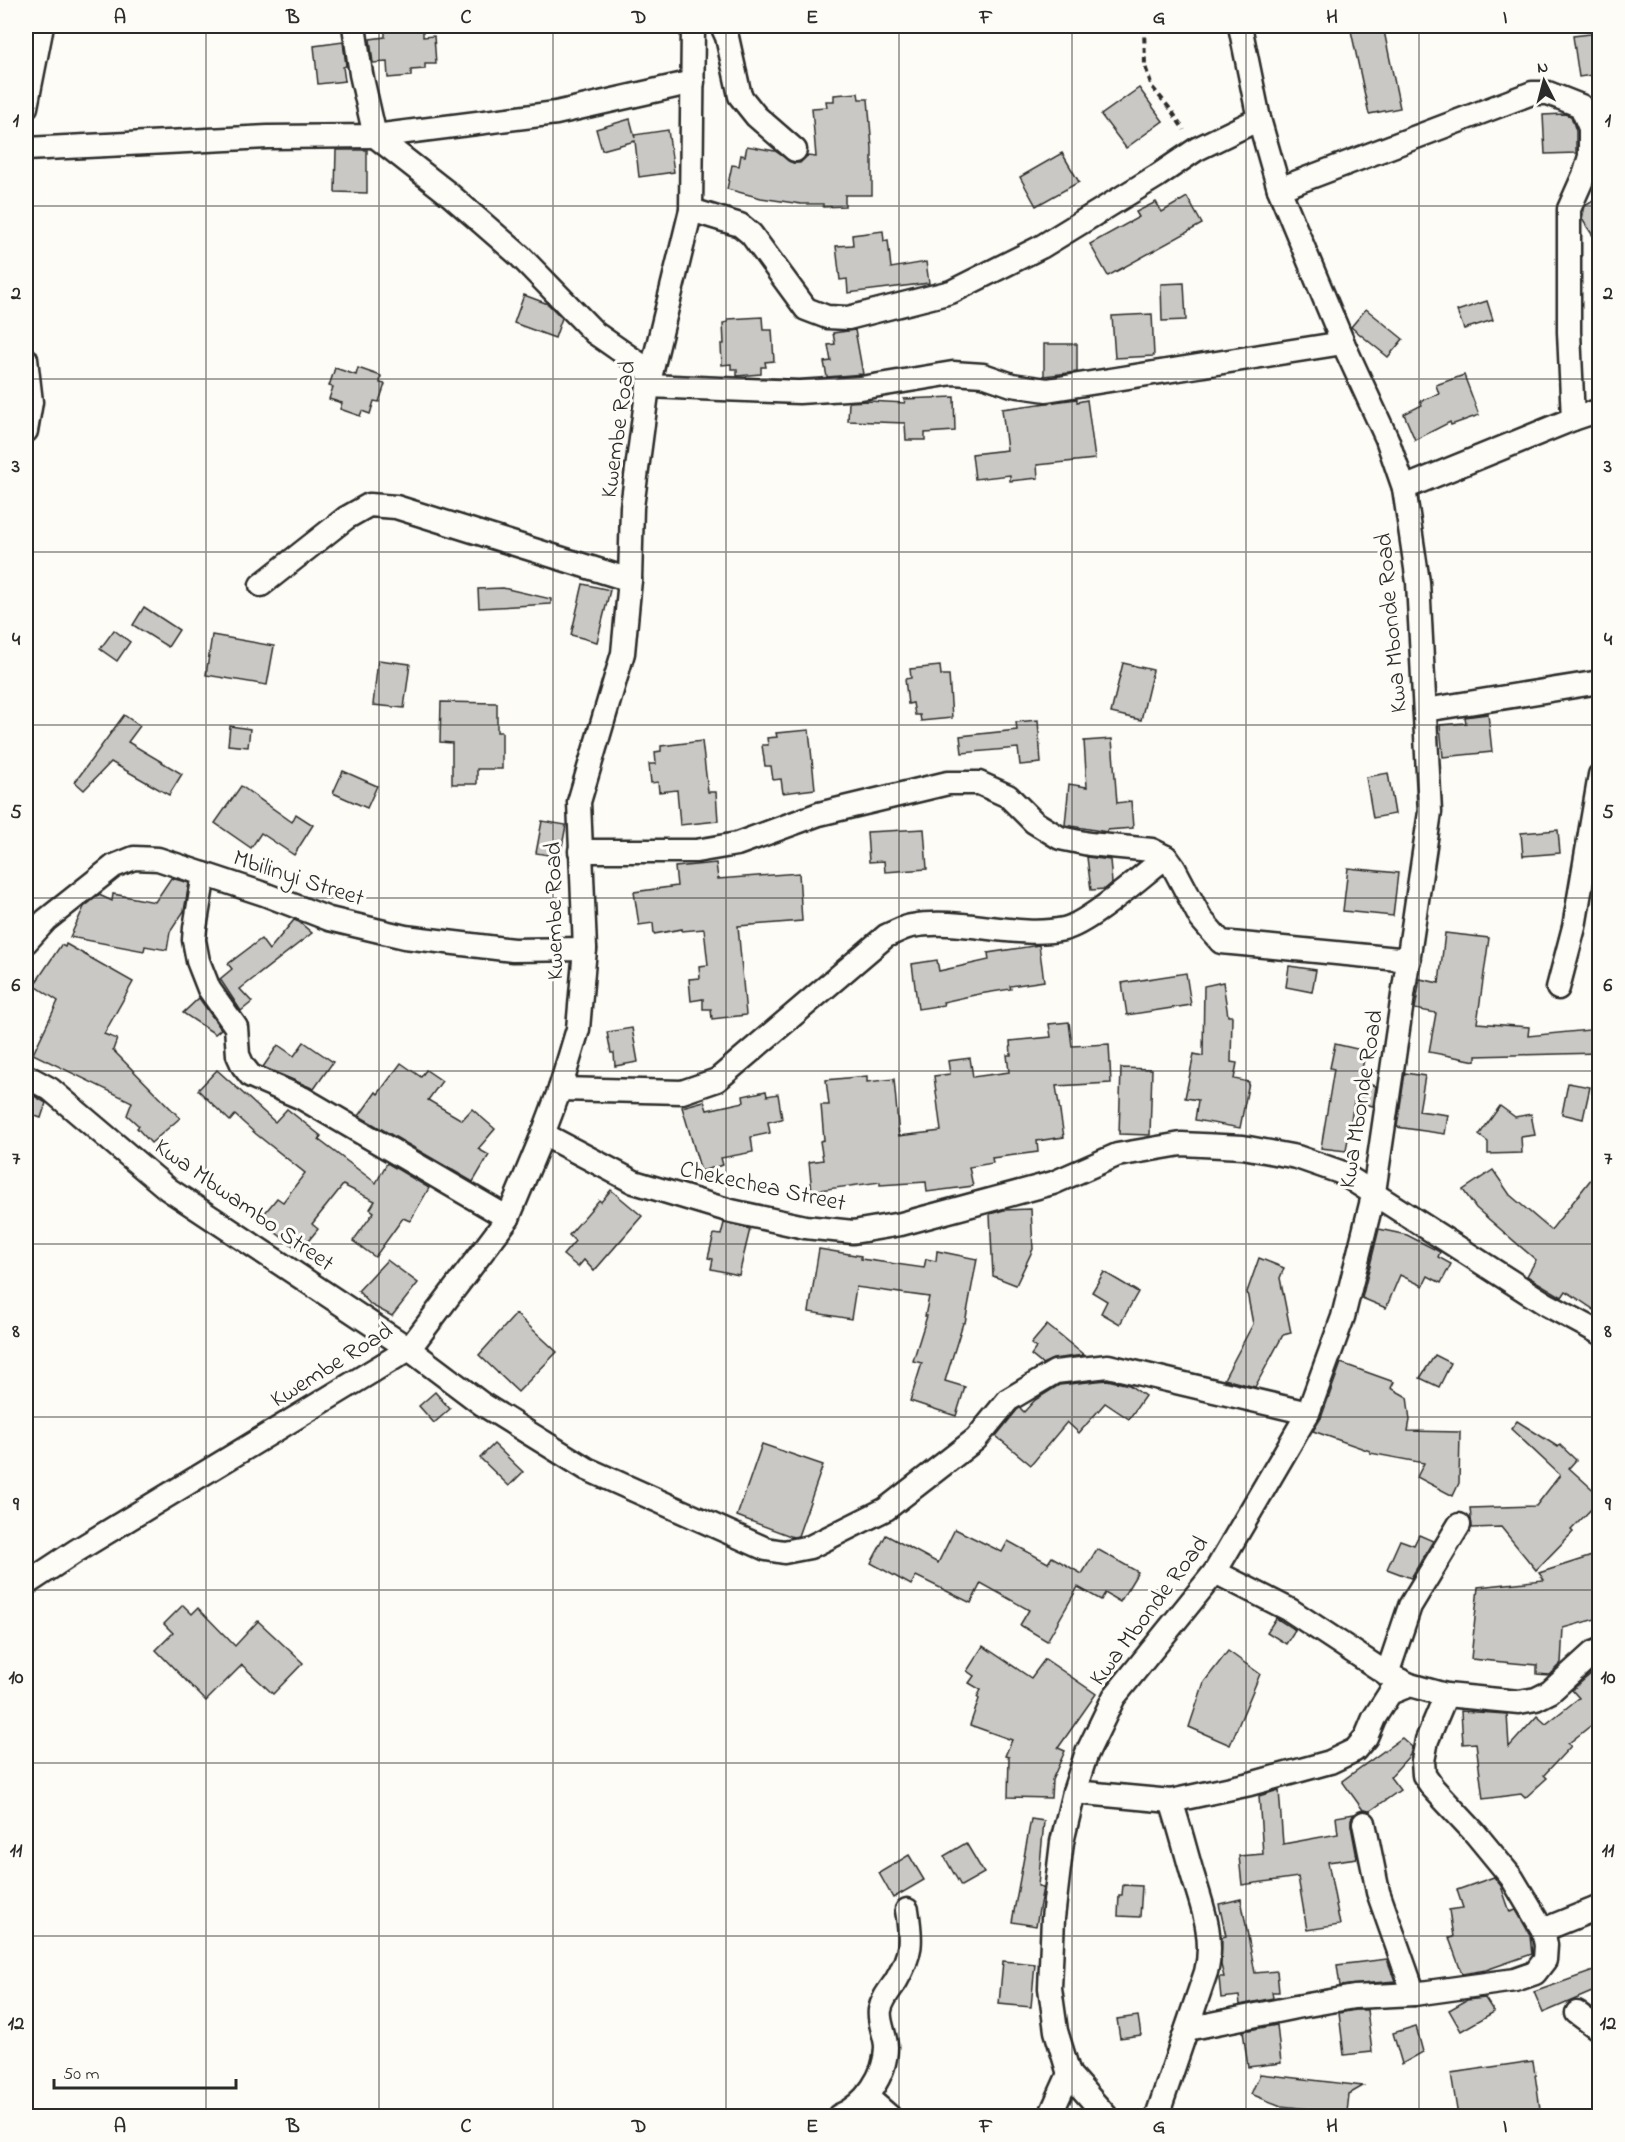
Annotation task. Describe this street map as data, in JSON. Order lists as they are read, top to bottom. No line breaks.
{"streets":{"street":["Kwembe Road","Kwa Mbonde Road","Mbilinyi Street","Chekechea Street","Kwa Mbwambo Street"]},"crossings":[["Kwembe Road","Mbilinyi Street"],["Kwembe Road","Chekechea Street"],["Kwembe Road","Kwa Mbwambo Street"],["Kwa Mbonde Road","Chekechea Street"],["Kwa Mbonde Road","Kwa Mbwambo Street"]],"scale_bar":"50 m","north":"top","grid":{"columns":["A","B","C","D","E","F","G","H","I"],"rows":["1","2","3","4","5","6","7","8","9","10","11","12"]}}
